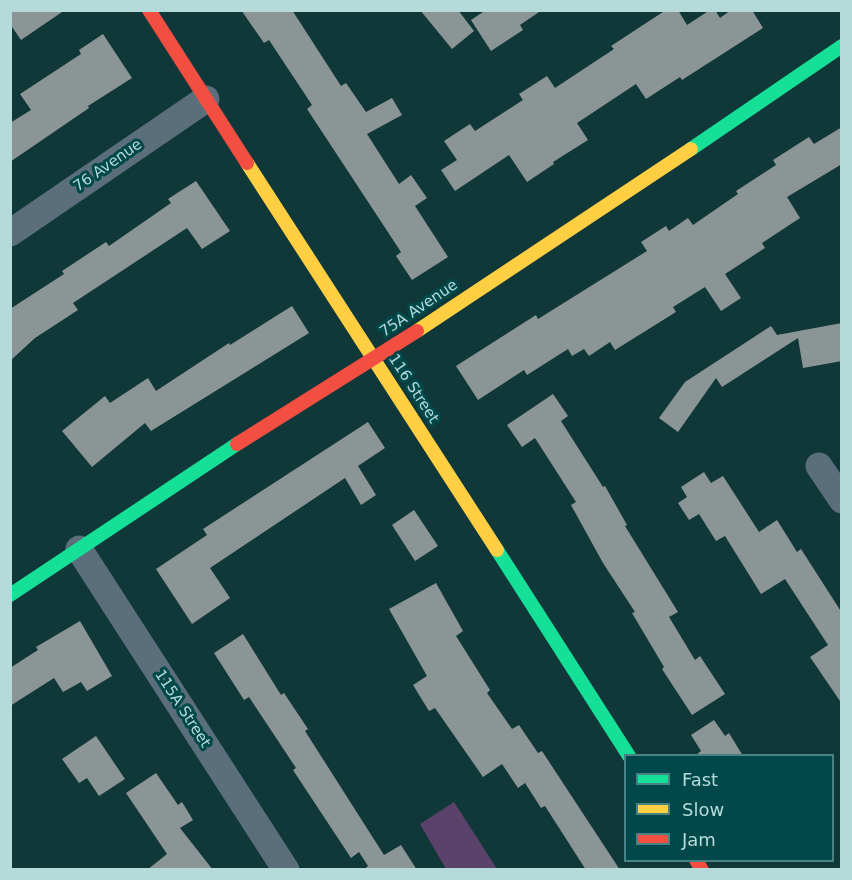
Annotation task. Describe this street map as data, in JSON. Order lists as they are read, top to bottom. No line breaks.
{"streets":{"street":["76 Avenue","75A Avenue","116 Street","115A Street"]},"crossings":[["76 Avenue","116 Street"],["75A Avenue","116 Street"],["75A Avenue","115A Street"]],"legend":["Fast","Slow","Jam"]}
